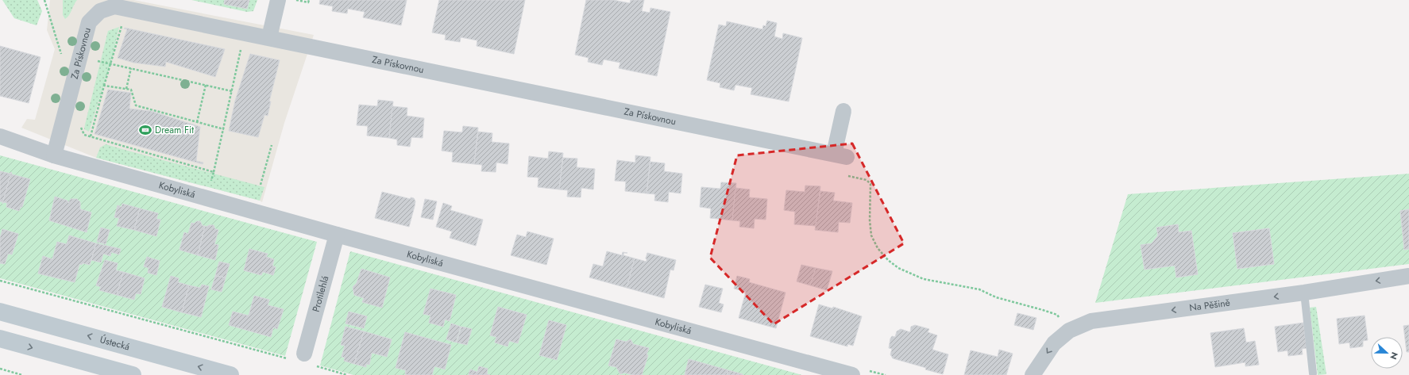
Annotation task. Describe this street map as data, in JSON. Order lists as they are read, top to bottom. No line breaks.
{"streets":{"main road":["Ústecká"],"street":["Za Pískovnou","Kobyliská","Protilehlá","Na Pěšině"]},"crossings":[["Za Pískovnou","Kobyliská"],["Kobyliská","Protilehlá"]],"one_way":["Na Pěšině"],"places":{"sports":["Dream Fit"]},"north":"right"}
